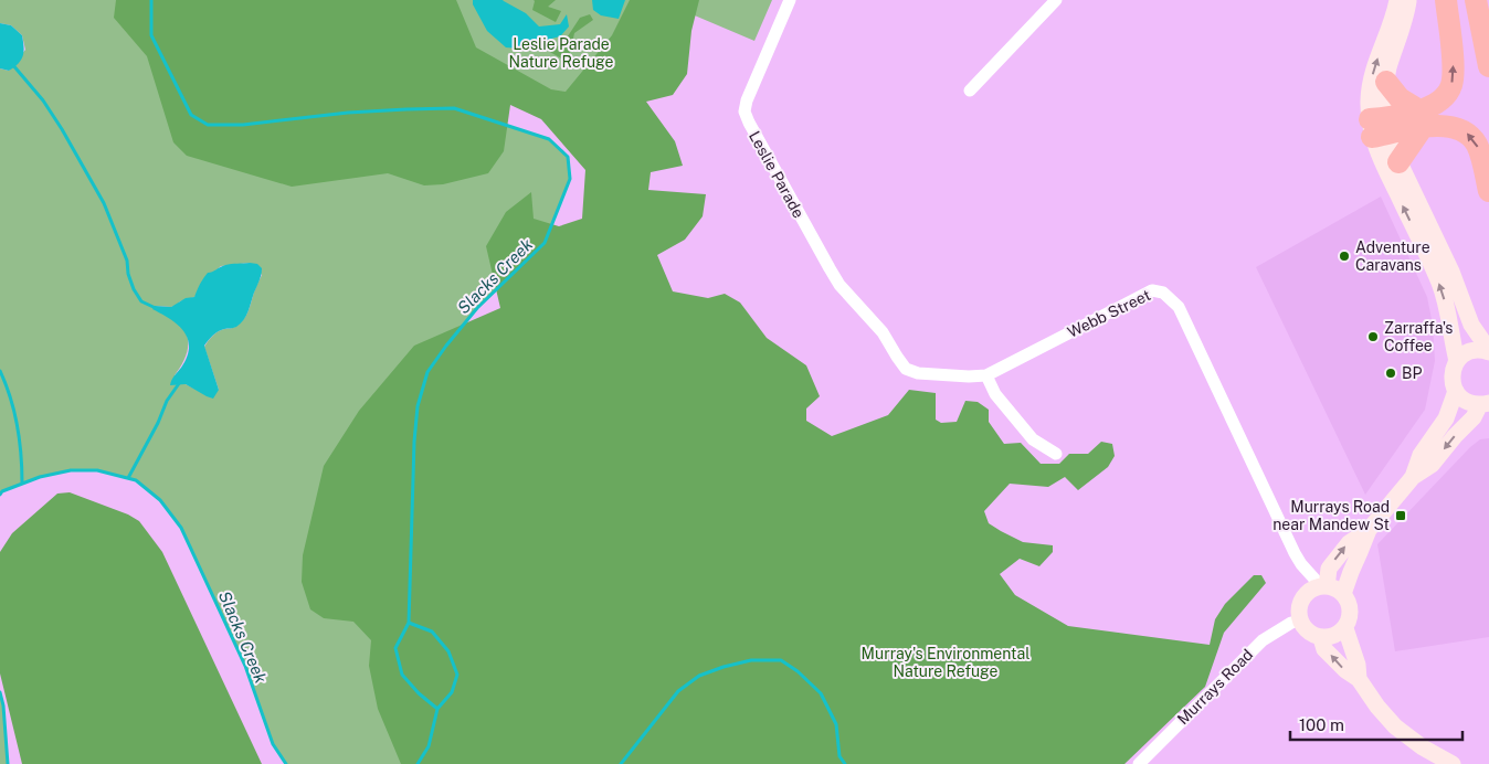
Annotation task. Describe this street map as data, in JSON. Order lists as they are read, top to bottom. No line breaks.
{"streets":{"street":["Leslie Parade","Webb Street","Murrays Road"]},"crossings":[["Leslie Parade","Webb Street"],["Webb Street","Murrays Road"]],"water":["Slacks Creek"],"parks":["Leslie Parade Nature Refuge","Murray's Environmental Nature Refuge"],"places":{"other":["Adventure Caravans","Zarraffa's Coffee","BP"],"transit":["Murrays Road near Mandew St"]},"scale_bar":"100 m"}
